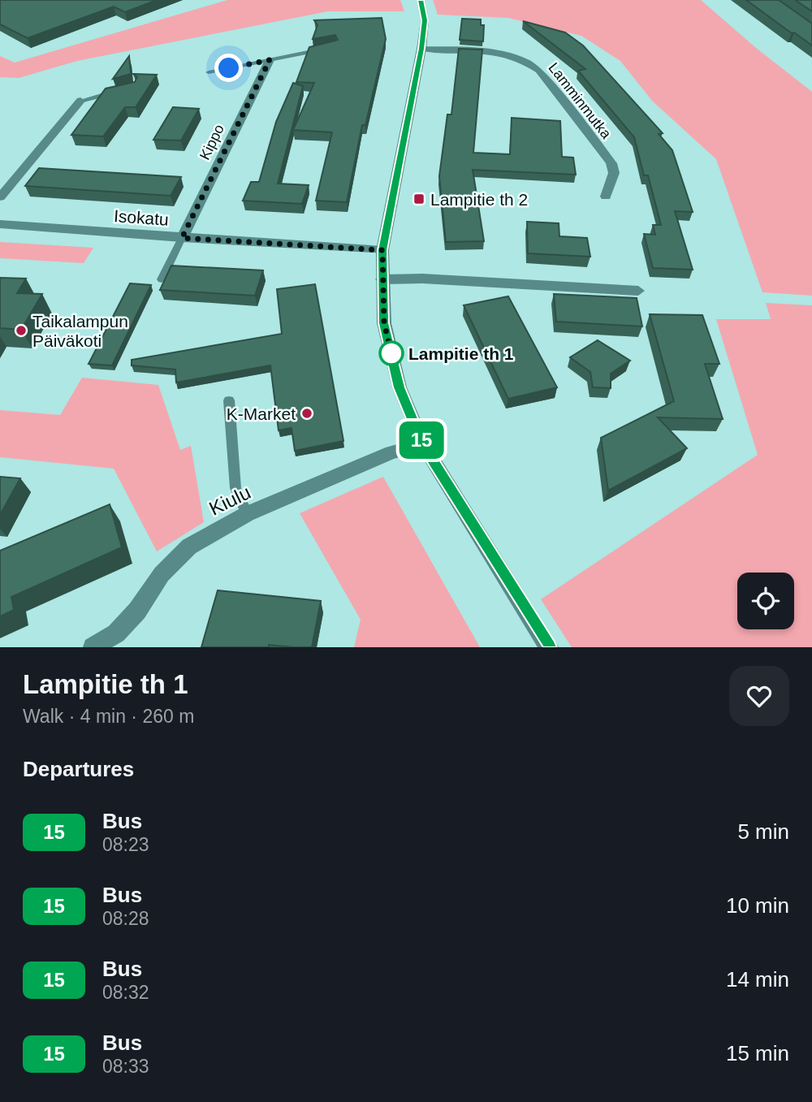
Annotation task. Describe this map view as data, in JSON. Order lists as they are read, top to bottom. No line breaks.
{"streets":{"street":["Lamminmutka","Kippo","Isokatu","Kiulu"]},"crossings":[["Kippo","Isokatu"]],"places":{"transit":["Lampitie th 2"],"other":["Taikalampun Päiväkoti","Lampitie th 1","K-Market"]},"lines":["bus line 15"],"page":{"on_map":"15","heading":[["Lampitie th 1","Walk · 4 min · 260 m"],"Departures"],"list":[{"mark":"15","name":"Bus","note":"08:23","value":"5 min"},{"mark":"15","name":"Bus","note":"08:28","value":"10 min"},{"mark":"15","name":"Bus","note":"08:32","value":"14 min"},{"mark":"15","name":"Bus","note":"08:33","value":"15 min"}]}}
